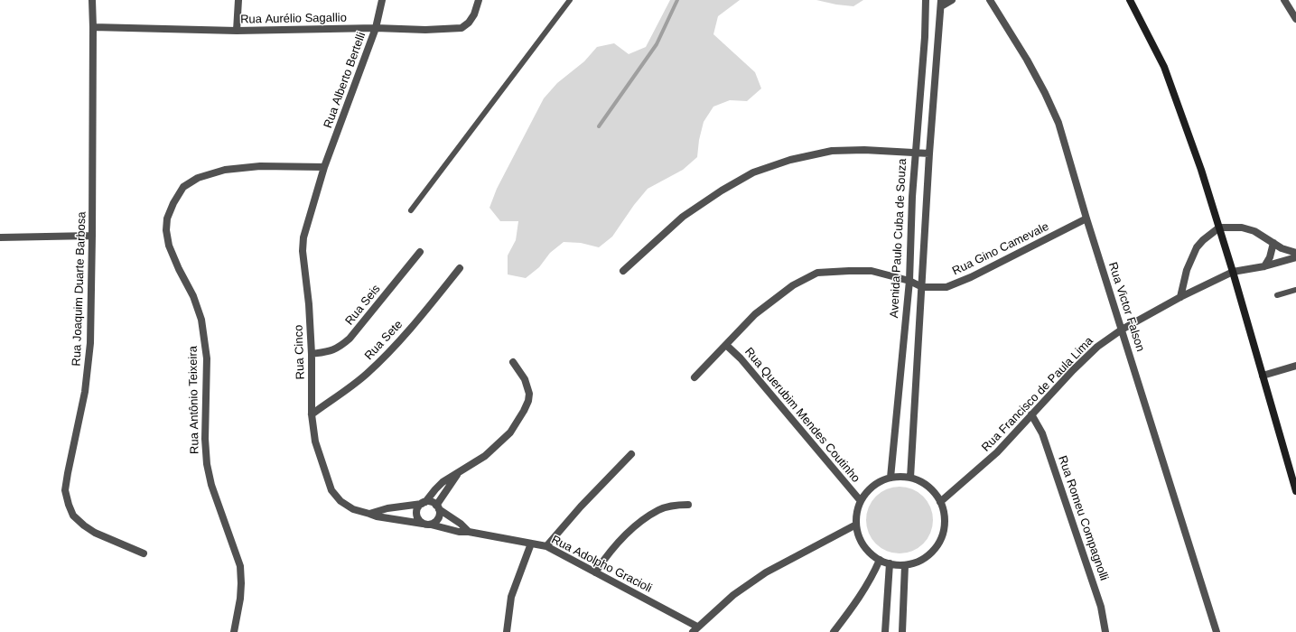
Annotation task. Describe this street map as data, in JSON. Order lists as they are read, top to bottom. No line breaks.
{"streets":{"street":["Rua Aurélio Sagallio","Rua Alberto Bertelli","Avenida Paulo Cuba de Souza","Rua Gino Camevale","Rua Joaquim Duarte Barbosa","Rua Seis","Rua Victor Falson","Rua Sete","Rua Cinco","Rua Francisco de Paula Lima","Rua Antônio Teixeira","Rua Querubim Mendes Coutinho","Rua Romeu Compagnolli","Rua Adolpho Gracioli"]},"crossings":[["Rua Aurélio Sagallio","Rua Alberto Bertelli"],["Rua Aurélio Sagallio","Rua Joaquim Duarte Barbosa"],["Rua Alberto Bertelli","Rua Cinco"],["Rua Alberto Bertelli","Rua Antônio Teixeira"],["Avenida Paulo Cuba de Souza","Rua Francisco de Paula Lima"],["Avenida Paulo Cuba de Souza","Rua Querubim Mendes Coutinho"],["Rua Gino Camevale","Rua Victor Falson"],["Rua Seis","Rua Cinco"],["Rua Victor Falson","Rua Francisco de Paula Lima"],["Rua Sete","Rua Cinco"],["Rua Cinco","Rua Antônio Teixeira"],["Rua Cinco","Rua Adolpho Gracioli"],["Rua Francisco de Paula Lima","Rua Querubim Mendes Coutinho"],["Rua Francisco de Paula Lima","Rua Romeu Compagnolli"]]}
